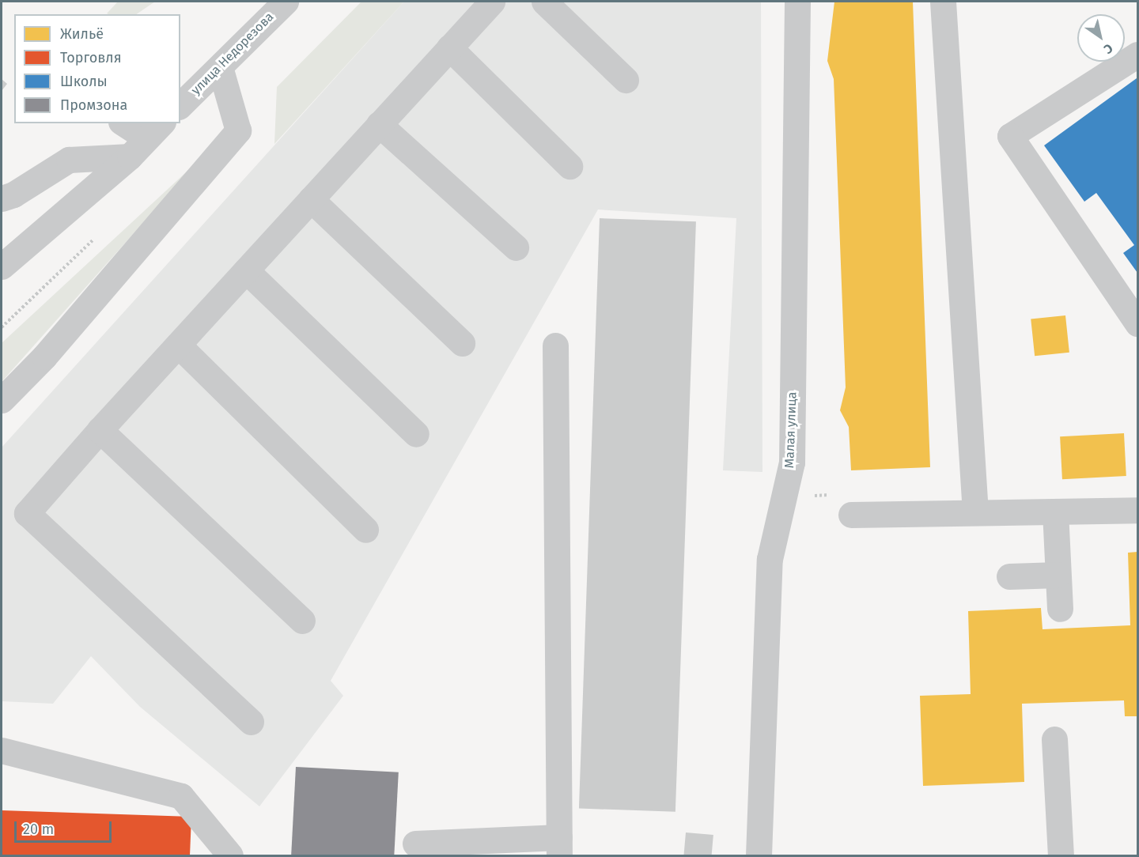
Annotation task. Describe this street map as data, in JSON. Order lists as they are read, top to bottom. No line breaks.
{"streets":{"street":["улица Недорезова","Малая улица"]},"legend":["Жильё","Торговля","Школы","Промзона"],"scale_bar":"20 m","north":"bottom right"}
